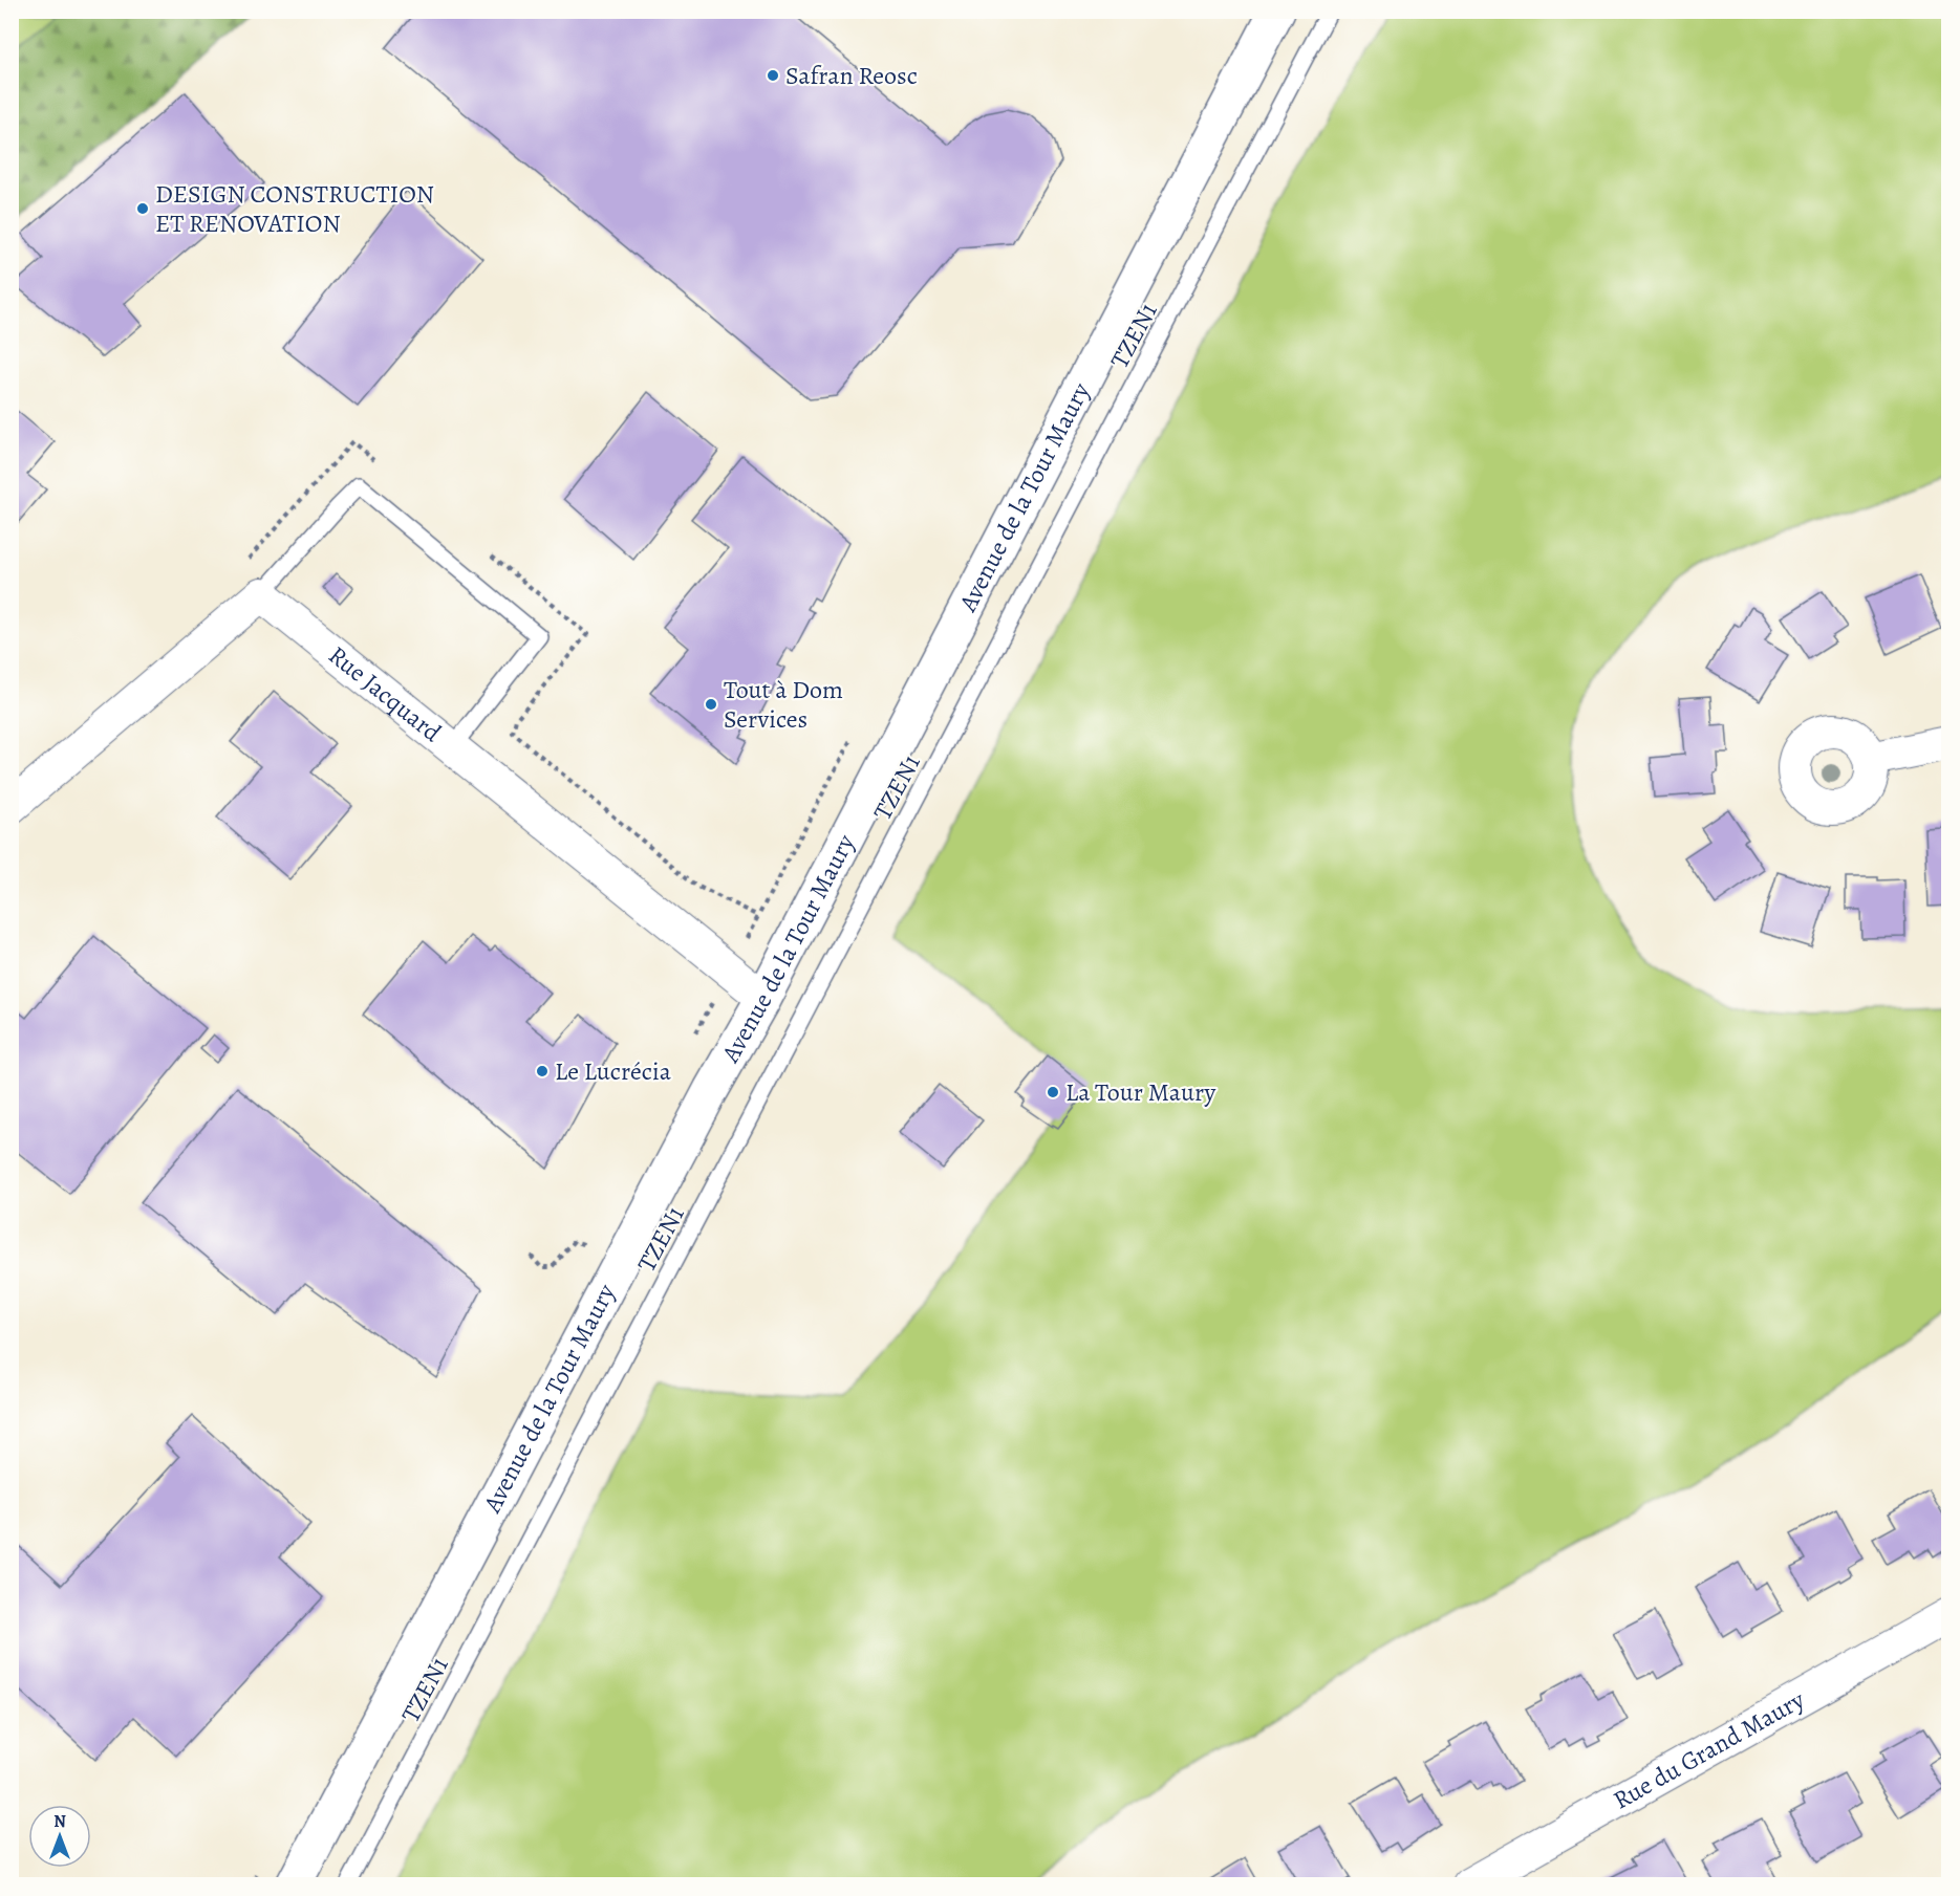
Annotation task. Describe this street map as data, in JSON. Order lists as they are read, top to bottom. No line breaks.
{"streets":{"street":["Avenue de la Tour Maury","Rue Jacquard","Rue du Grand Maury"],"lane":["TZEN1"]},"crossings":[["Avenue de la Tour Maury","Rue Jacquard"]],"places":["Safran Reosc","DESIGN CONSTRUCTION ET RENOVATION","Tout à Dom Services","Le Lucrécia","La Tour Maury"],"north":"top"}
